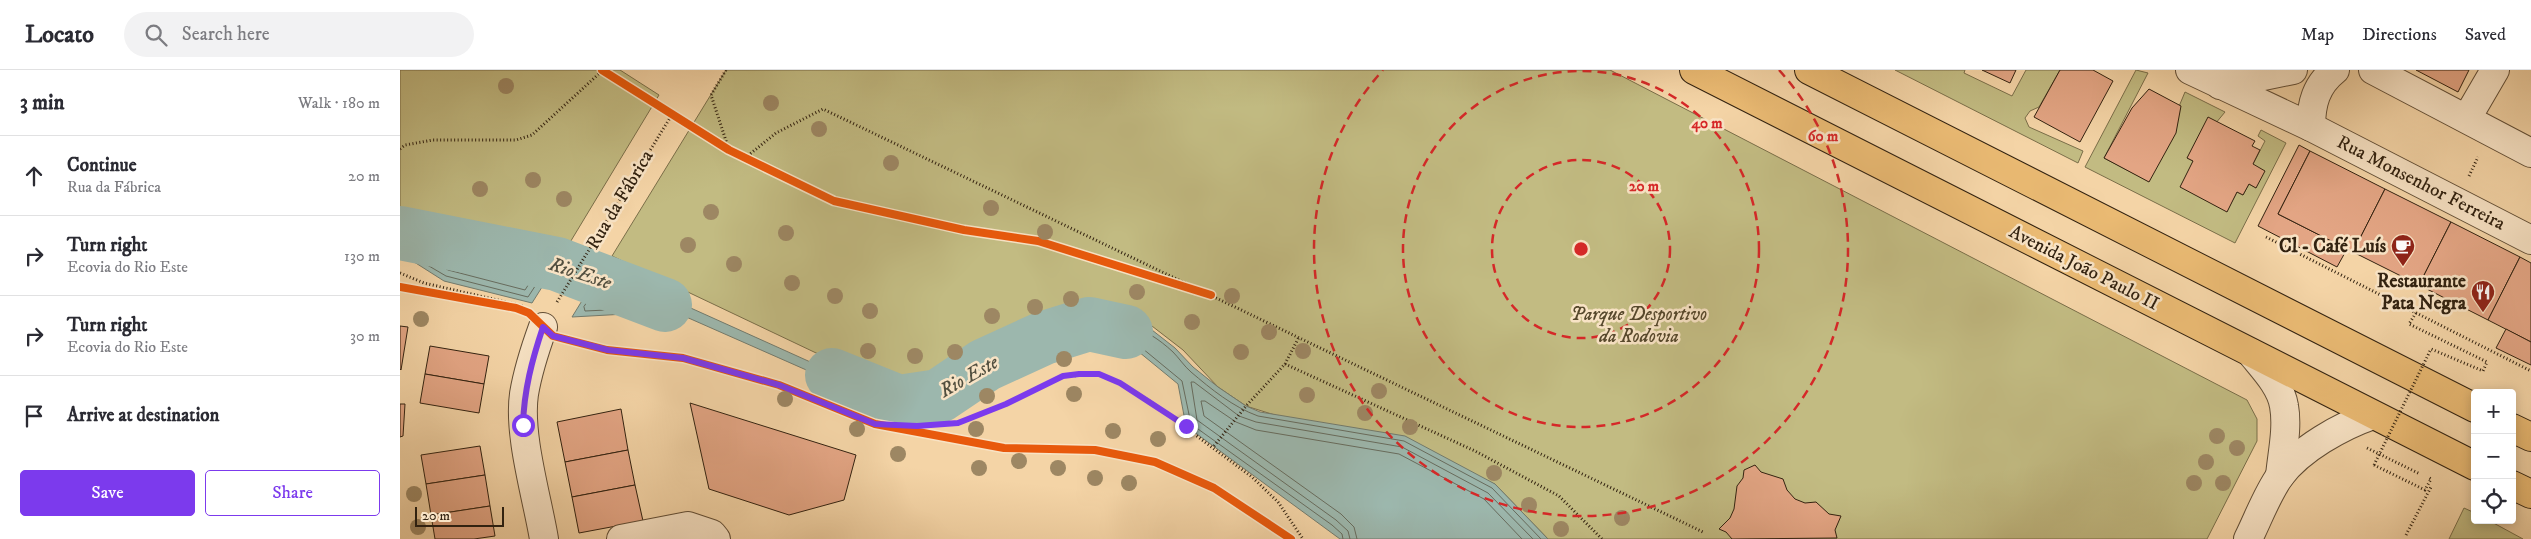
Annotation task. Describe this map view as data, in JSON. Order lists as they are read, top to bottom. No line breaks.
{"streets":{"main road":["Avenida João Paulo II"],"street":["Rua Monsenhor Ferreira"],"path":["Rua da Fábrica"]},"water":["Rio Este"],"parks":["Parque Desportivo da Rodovia"],"places":{"cafe":["Cl - Café Luís"],"restaurant":["Restaurante Pata Negra"]},"scale_bar":"20 m","page":{"header":"Locato","search":"Search here","nav":["Map","Directions","Saved"],"heading":["3 min","Walk · 180 m"],"list":[["Continue","Rua da Fábrica","20 m"],["Turn right","Ecovia do Rio Este","130 m"],["Turn right","Ecovia do Rio Este","30 m"],"Arrive at destination"],"map_buttons":["+","−"],"buttons":["Save","Share"],"scale":"20 m"},"rings":["40 m","60 m","20 m"]}
